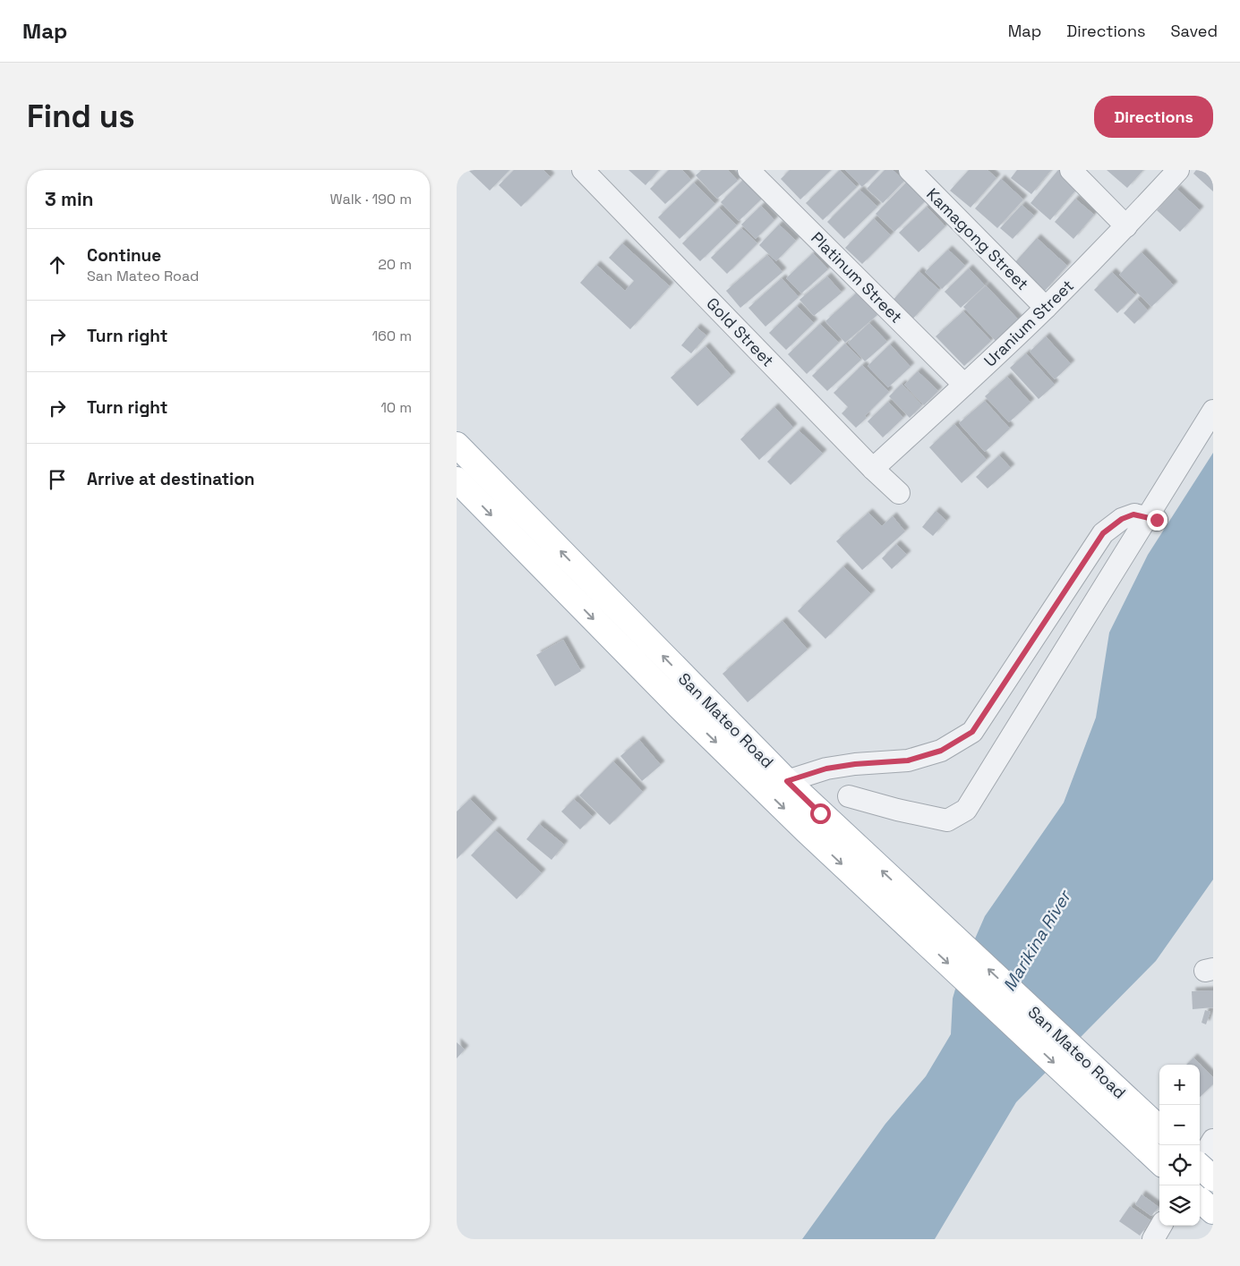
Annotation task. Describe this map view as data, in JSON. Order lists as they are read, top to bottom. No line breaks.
{"streets":{"main road":["San Mateo Road"],"street":["Kamagong Street","Platinum Street","Uranium Street","Gold Street"]},"crossings":[["Kamagong Street","Uranium Street"],["Platinum Street","Uranium Street"],["Uranium Street","Gold Street"]],"water":["Marikina River"],"page":{"header":"Map","nav":["Map","Directions","Saved"],"buttons":"Directions","title":"Find us","heading":["3 min","Walk · 190 m"],"list":[["Continue","San Mateo Road","20 m"],["Turn right","160 m"],["Turn right","10 m"],"Arrive at destination"],"map_buttons":["+","−"]}}
